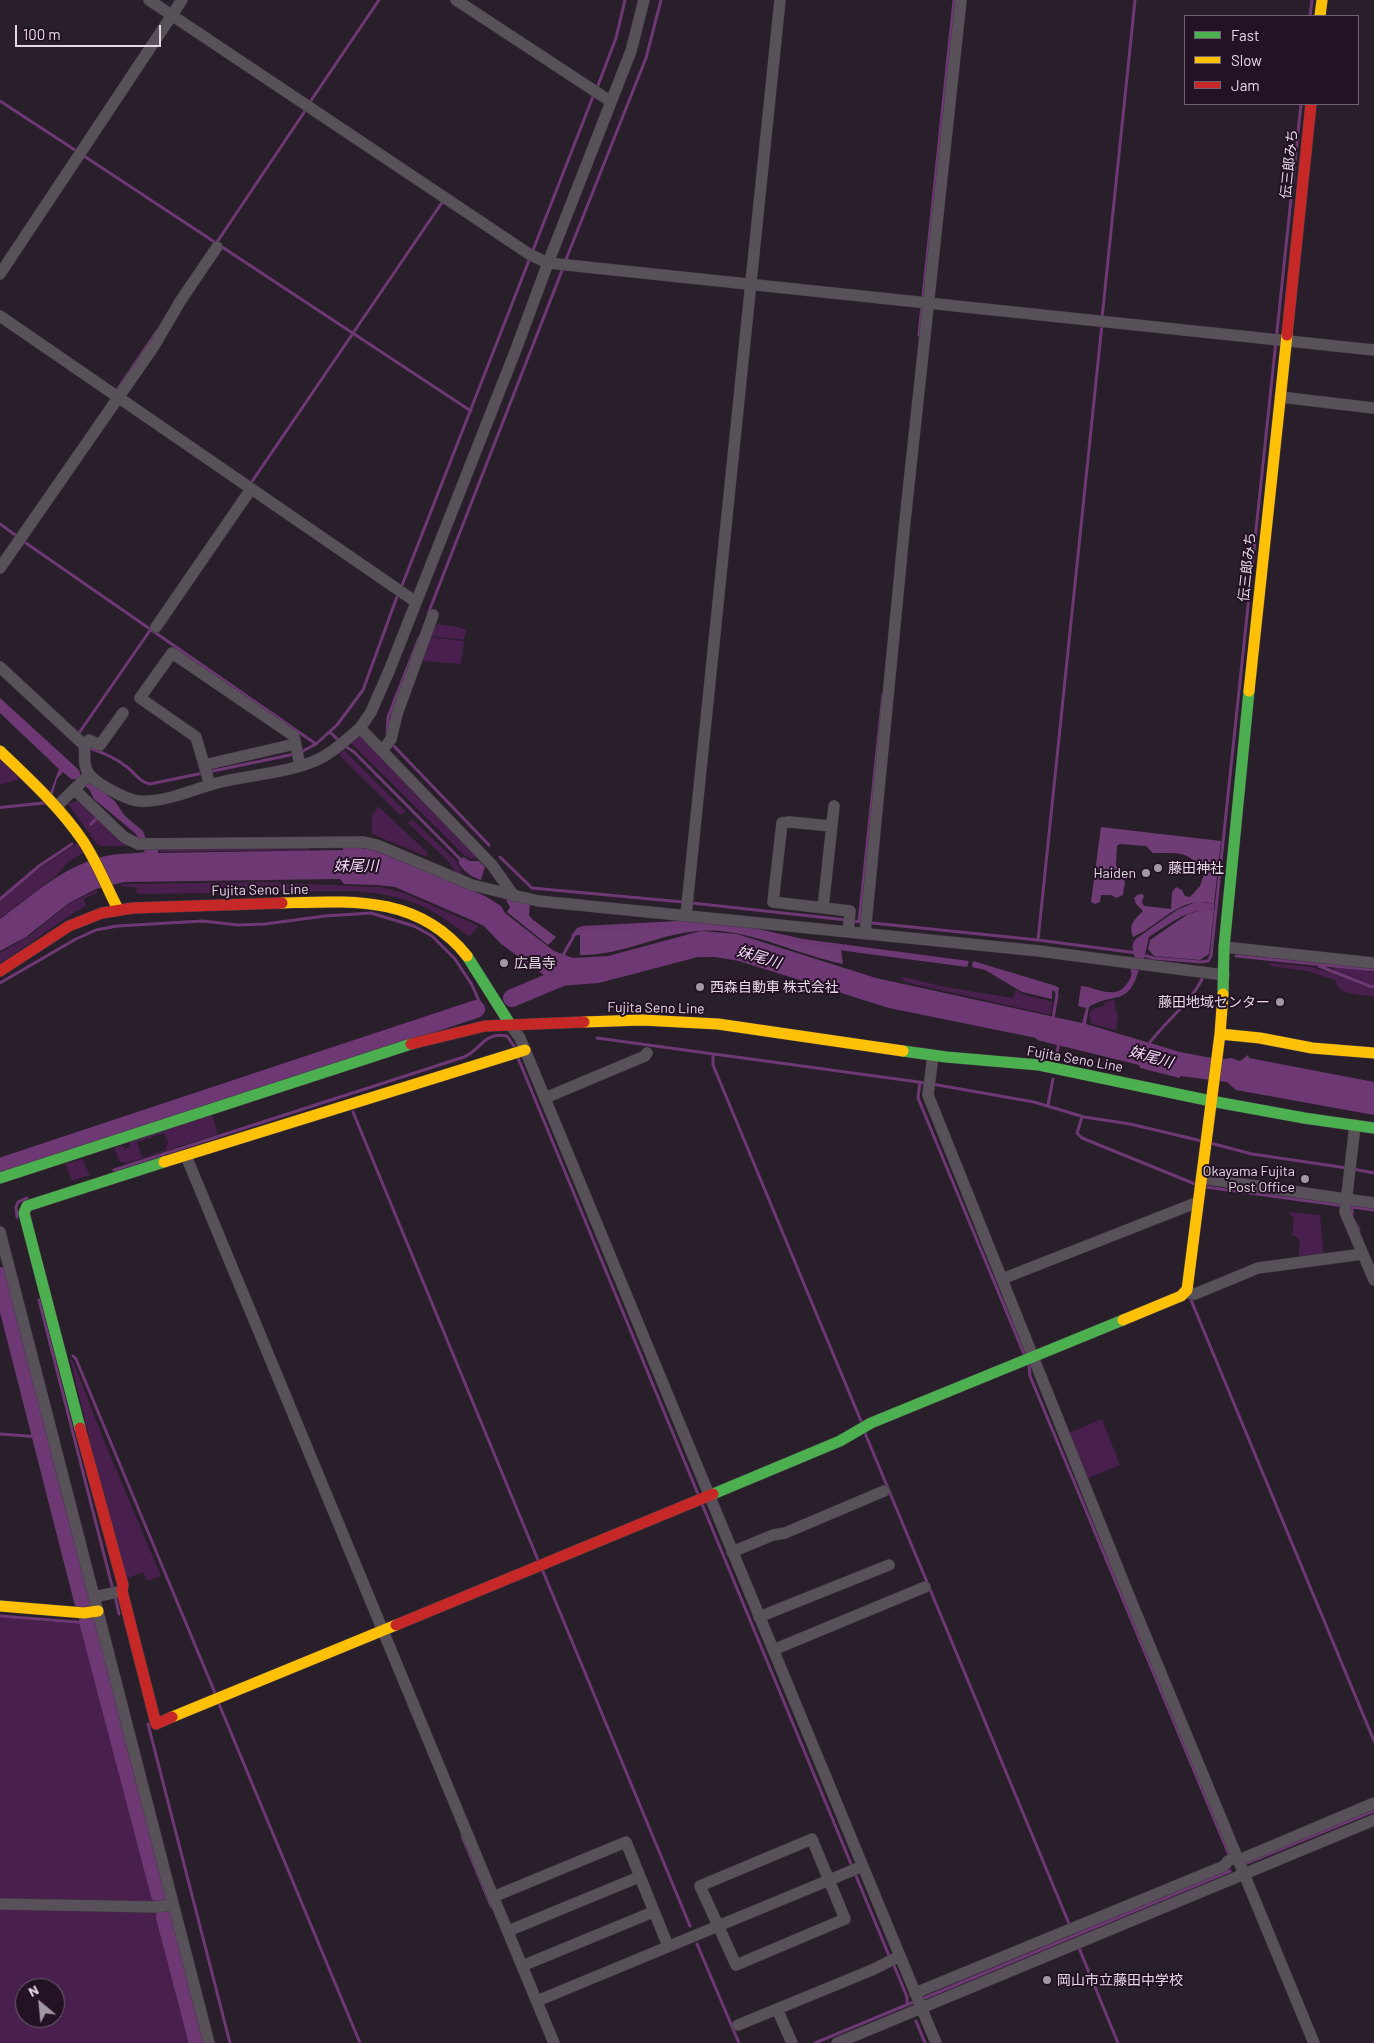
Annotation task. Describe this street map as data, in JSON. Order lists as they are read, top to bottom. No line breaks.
{"streets":{"street":["伝三郎みち","Fujita Seno Line"]},"crossings":[["伝三郎みち","Fujita Seno Line"]],"water":["妹尾川"],"places":["藤田神社","Haiden","広昌寺","西森自動車 株式会社","藤田地域センター","Okayama Fujita Post Office","岡山市立藤田中学校"],"legend":["Fast","Slow","Jam"],"scale_bar":"100 m","north":"top left"}
